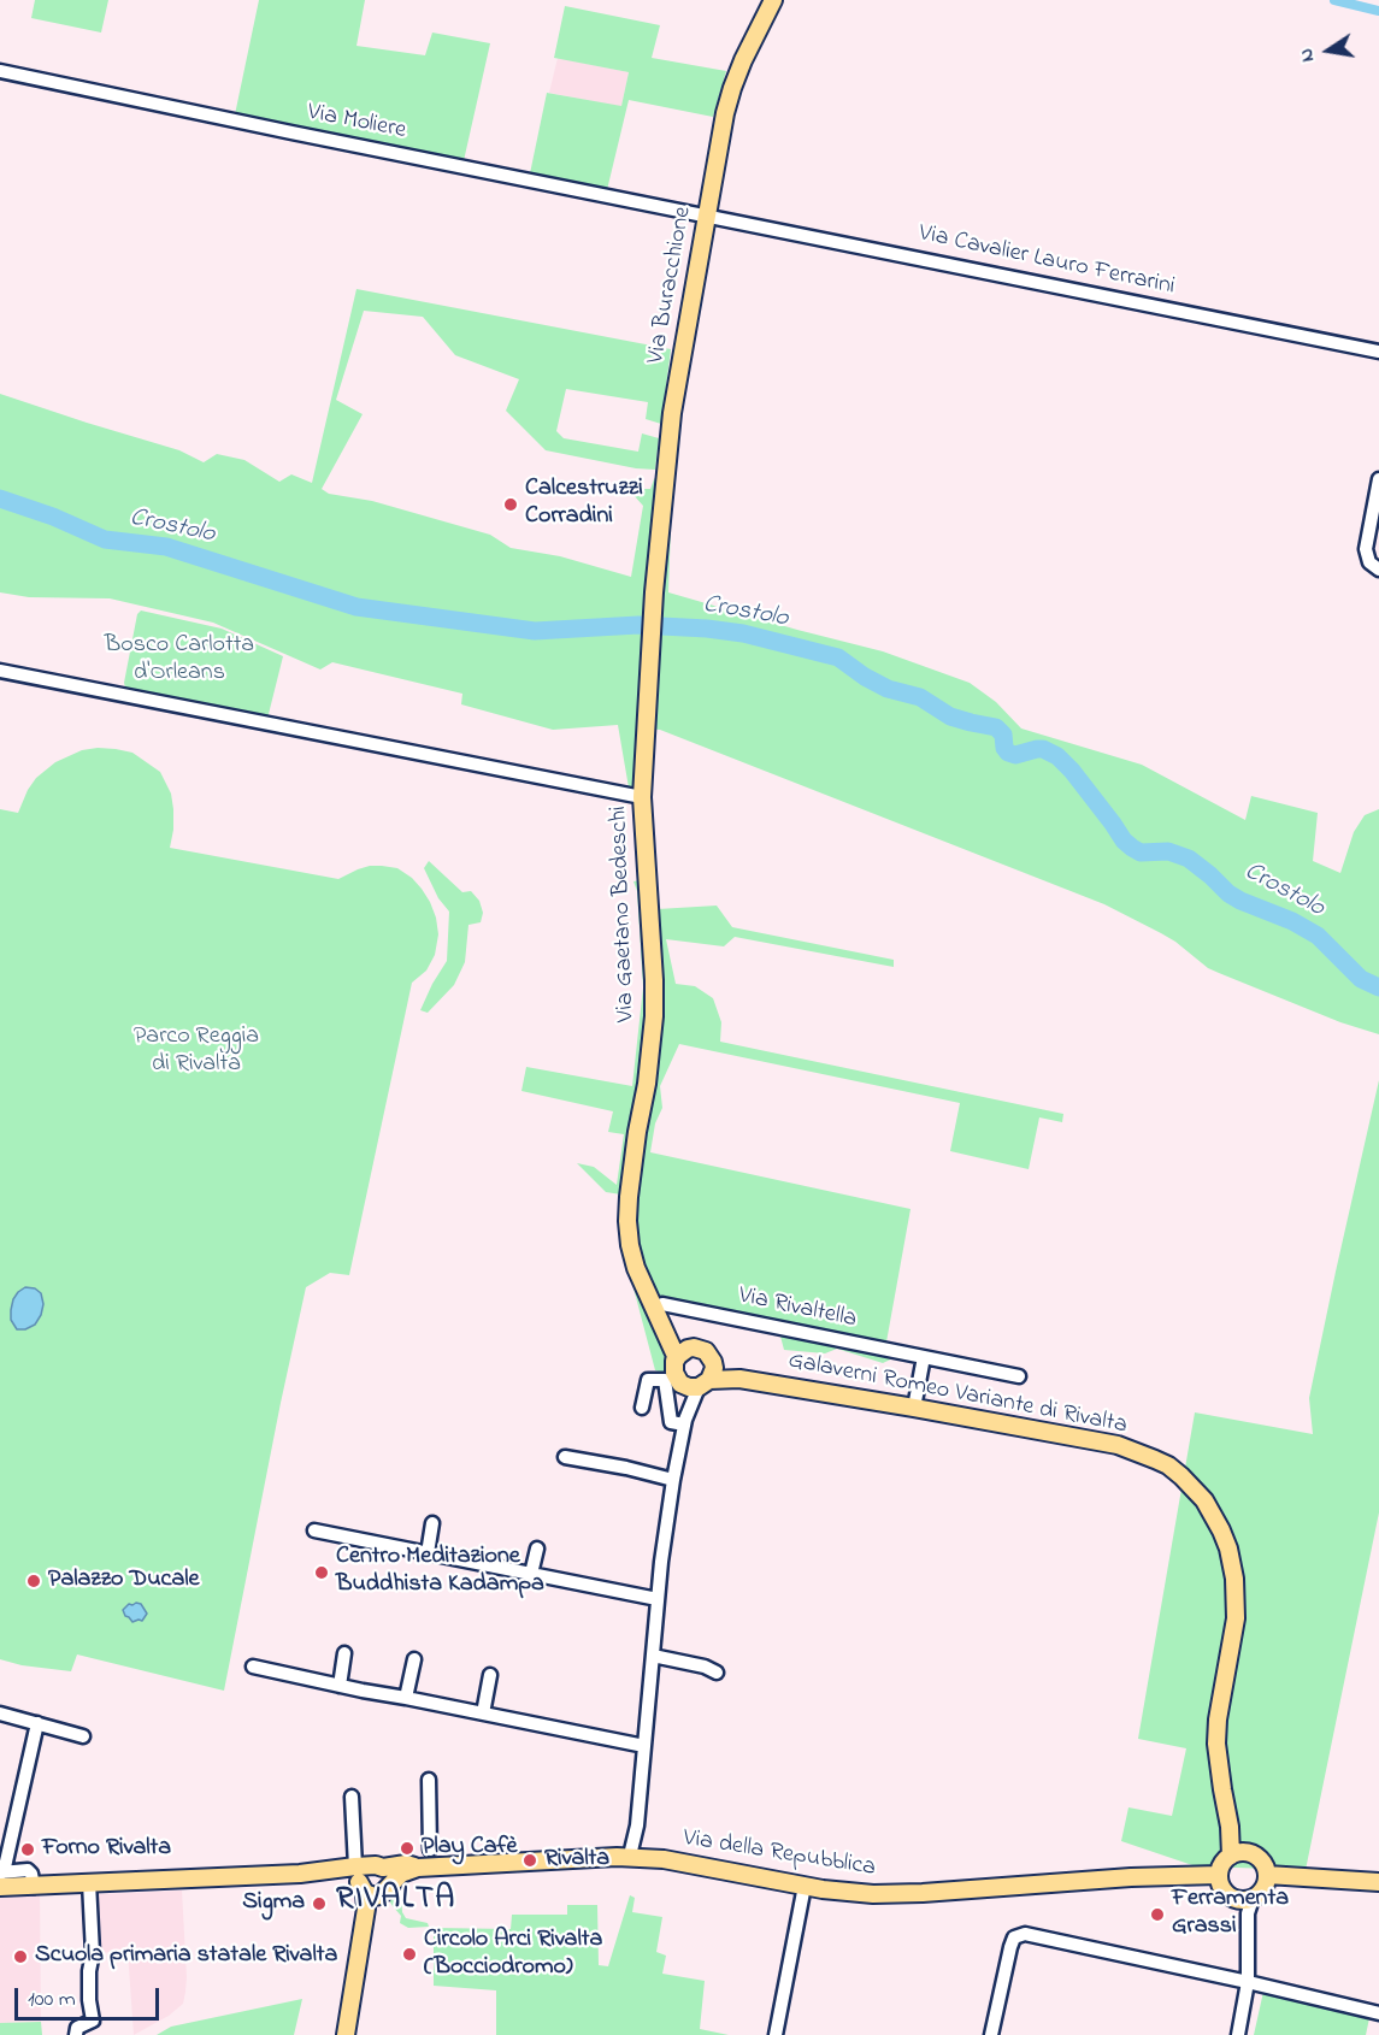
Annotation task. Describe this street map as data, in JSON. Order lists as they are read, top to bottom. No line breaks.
{"streets":{"main road":["Via Buracchione","Via Gaetano Bedeschi","Galaverni Romeo Variante di Rivalta","Via della Repubblica"],"street":["Via Moliere","Via Cavalier Lauro Ferrarini","Via Rivaltella"]},"crossings":[["Via Moliere","Via Cavalier Lauro Ferrarini"],["Via Moliere","Via Buracchione"],["Via Cavalier Lauro Ferrarini","Via Buracchione"],["Via Buracchione","Via Gaetano Bedeschi"],["Via Gaetano Bedeschi","Via Rivaltella"],["Via Gaetano Bedeschi","Galaverni Romeo Variante di Rivalta"],["Galaverni Romeo Variante di Rivalta","Via della Repubblica"]],"districts":["RIVALTA"],"water":["Crostolo"],"parks":["Bosco Carlotta d'Orleans","Parco Reggia di Rivalta"],"places":["Calcestruzzi Corradini","Centro Meditazione Buddhista Kadampa","Palazzo Ducale","Play Cafè","Forno Rivalta","Rivalta","Sigma","Ferramenta Grassi","Circolo Arci Rivalta (Bocciodromo)","Scuola primaria statale Rivalta"],"scale_bar":"100 m","north":"left"}
